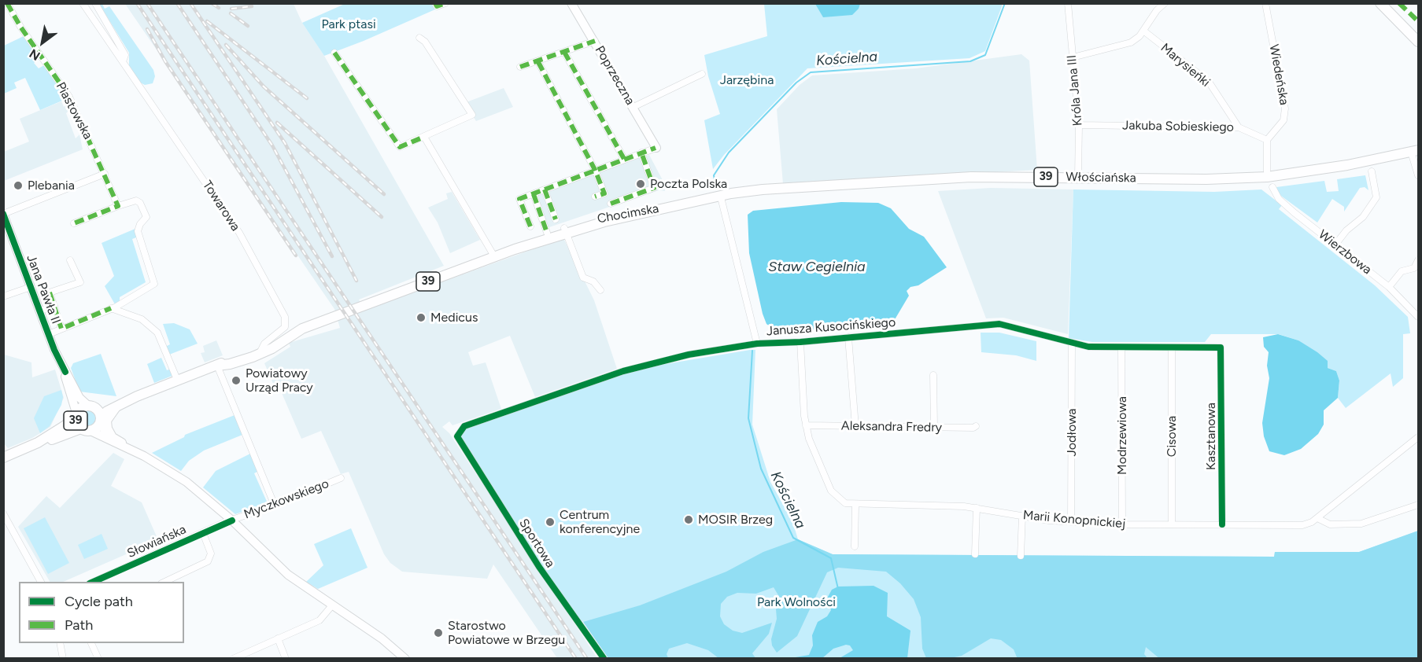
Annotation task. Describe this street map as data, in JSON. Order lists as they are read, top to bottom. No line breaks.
{"streets":{"main road":["39","Włościańska","Chocimska"],"street":["Marysieńki","Wiedeńska","Poprzeczna","Króla Jana III","Piastowska","Jakuba Sobieskiego","Towarowa","Wierzbowa","Jana Pawła II","Janusza Kusocińskiego","Aleksandra Fredry","Jodłowa","Modrzewiowa","Cisowa","Kasztanowa","Myczkowskiego","Marii Konopnickiej","Słowiańska","Sportowa"]},"crossings":[["Marysieńki","Jakuba Sobieskiego"],["Wiedeńska","Jakuba Sobieskiego"],["Króla Jana III","Jakuba Sobieskiego"],["Króla Jana III","Włościańska"],["Piastowska","Jana Pawła II"],["39","Towarowa"],["39","Chocimska"],["39","Jana Pawła II"],["Włościańska","Chocimska"],["Towarowa","Chocimska"],["Janusza Kusocińskiego","Jodłowa"],["Janusza Kusocińskiego","Modrzewiowa"],["Janusza Kusocińskiego","Cisowa"],["Janusza Kusocińskiego","Kasztanowa"],["Janusza Kusocińskiego","Marii Konopnickiej"],["Janusza Kusocińskiego","Sportowa"],["Aleksandra Fredry","Marii Konopnickiej"],["Jodłowa","Marii Konopnickiej"],["Modrzewiowa","Marii Konopnickiej"],["Cisowa","Marii Konopnickiej"],["Kasztanowa","Marii Konopnickiej"],["Myczkowskiego","Słowiańska"]],"water":["Kościelna","Staw Cegielnia"],"parks":["Park ptasi","Jarzębina","Park Wolności"],"places":["Poczta Polska","Plebania","Medicus","Powiatowy Urząd Pracy","MOSIR Brzeg","Centrum konferencyjne","Starostwo Powiatowe w Brzegu"],"legend":["Cycle path","Path"],"north":"bottom left"}
